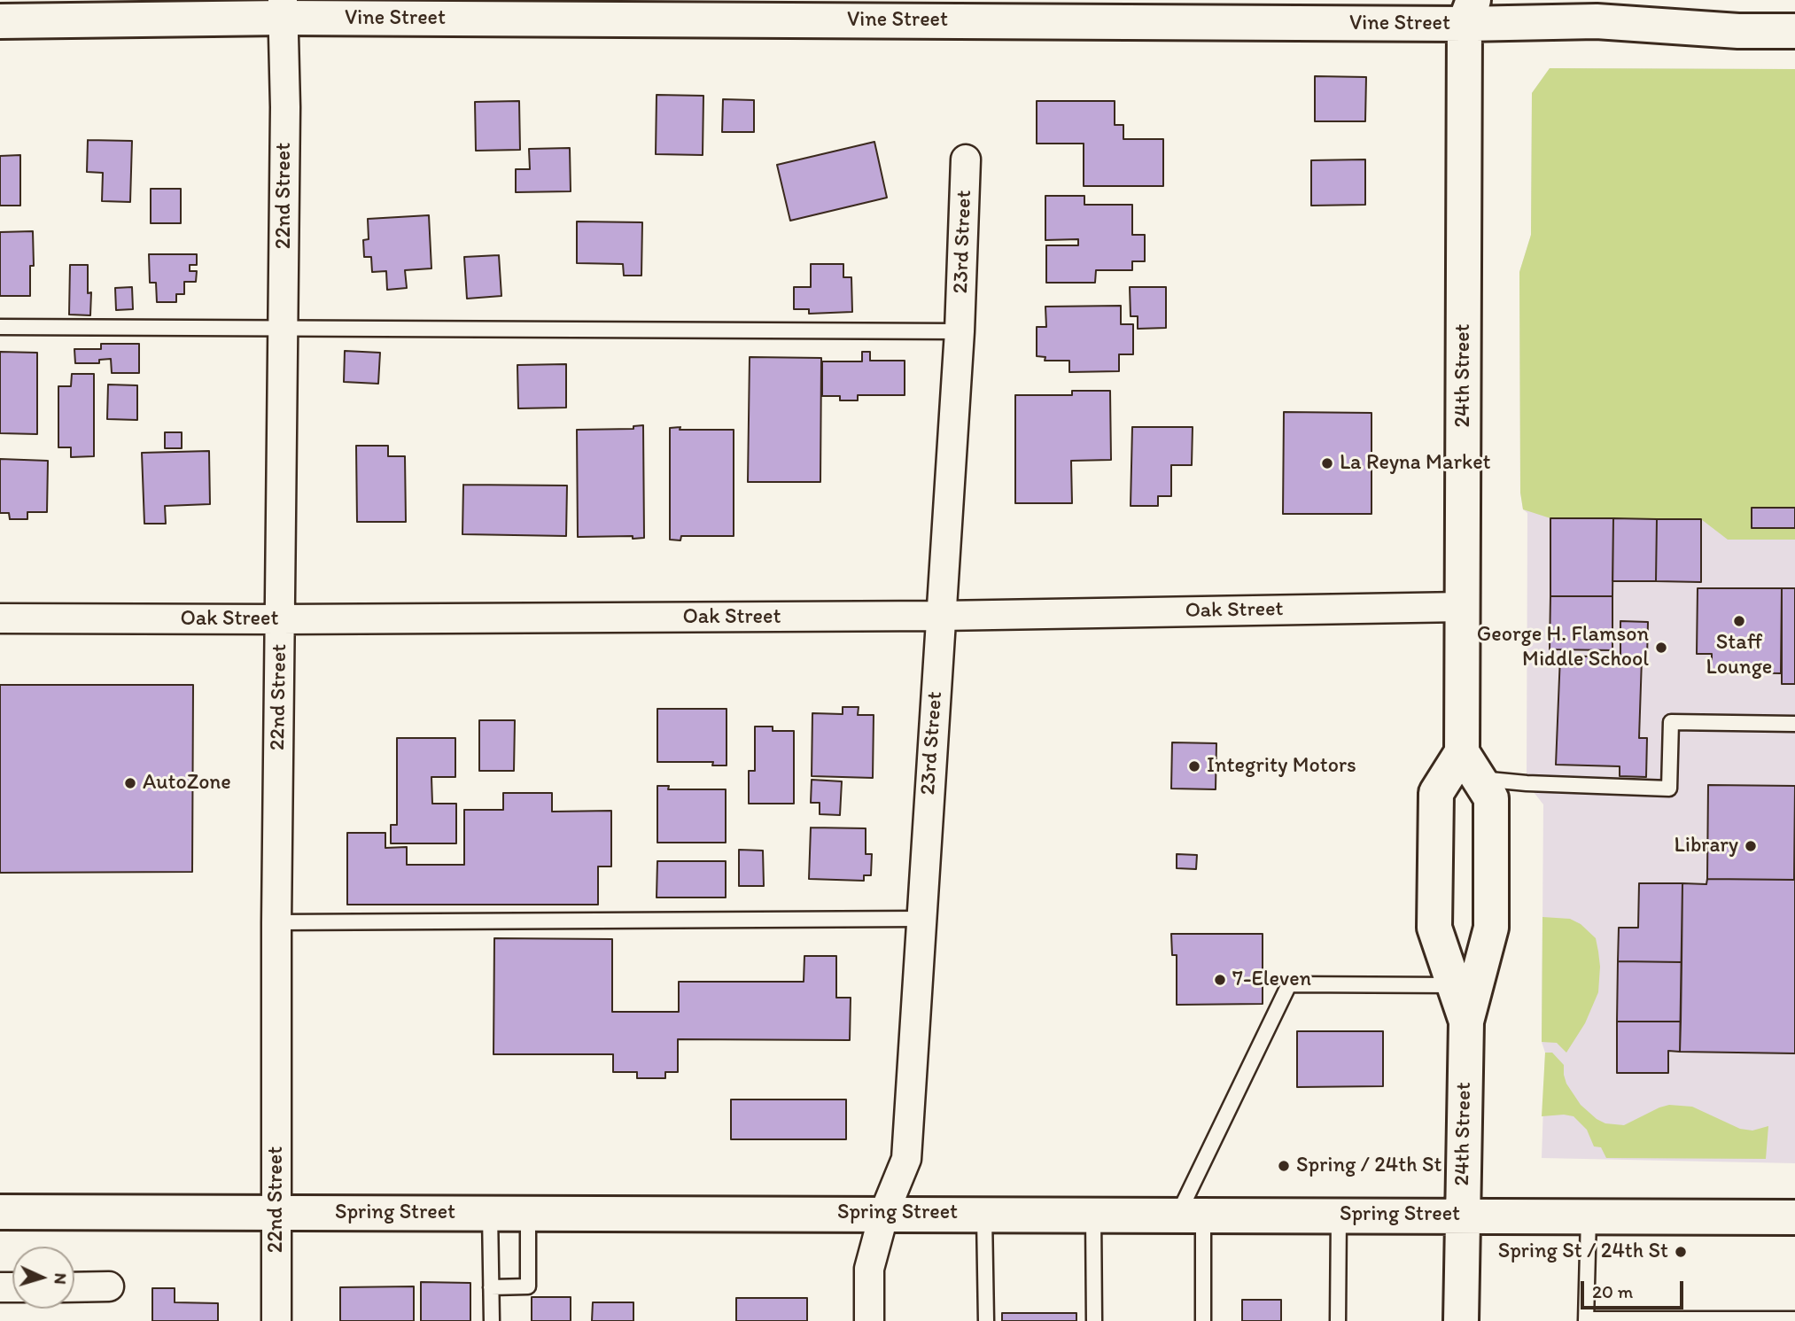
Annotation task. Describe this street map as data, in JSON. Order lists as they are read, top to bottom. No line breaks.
{"streets":{"main road":["Vine Street","24th Street","Spring Street"],"street":["22nd Street","23rd Street","Oak Street"]},"crossings":[["Vine Street","22nd Street"],["Vine Street","24th Street"],["22nd Street","Oak Street"],["22nd Street","Spring Street"],["23rd Street","Oak Street"],["23rd Street","Spring Street"],["24th Street","Oak Street"],["24th Street","Spring Street"]],"places":["La Reyna Market","Staff Lounge","George H. Flamson Middle School","Integrity Motors","AutoZone","Library","7-Eleven","Spring / 24th St","Spring St / 24th St"],"scale_bar":"20 m","north":"right"}
